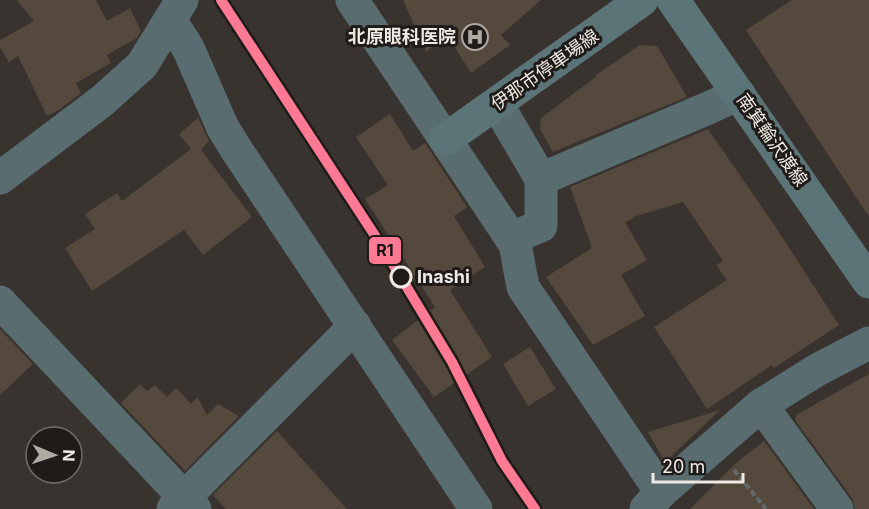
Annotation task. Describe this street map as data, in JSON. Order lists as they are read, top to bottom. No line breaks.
{"streets":{"main road":["伊那市停車場線","南箕輪沢渡線"]},"places":{"hospital":["北原眼科医院"],"other":["Inashi"]},"lines":["transit line R1"],"scale_bar":"20 m","north":"right"}
